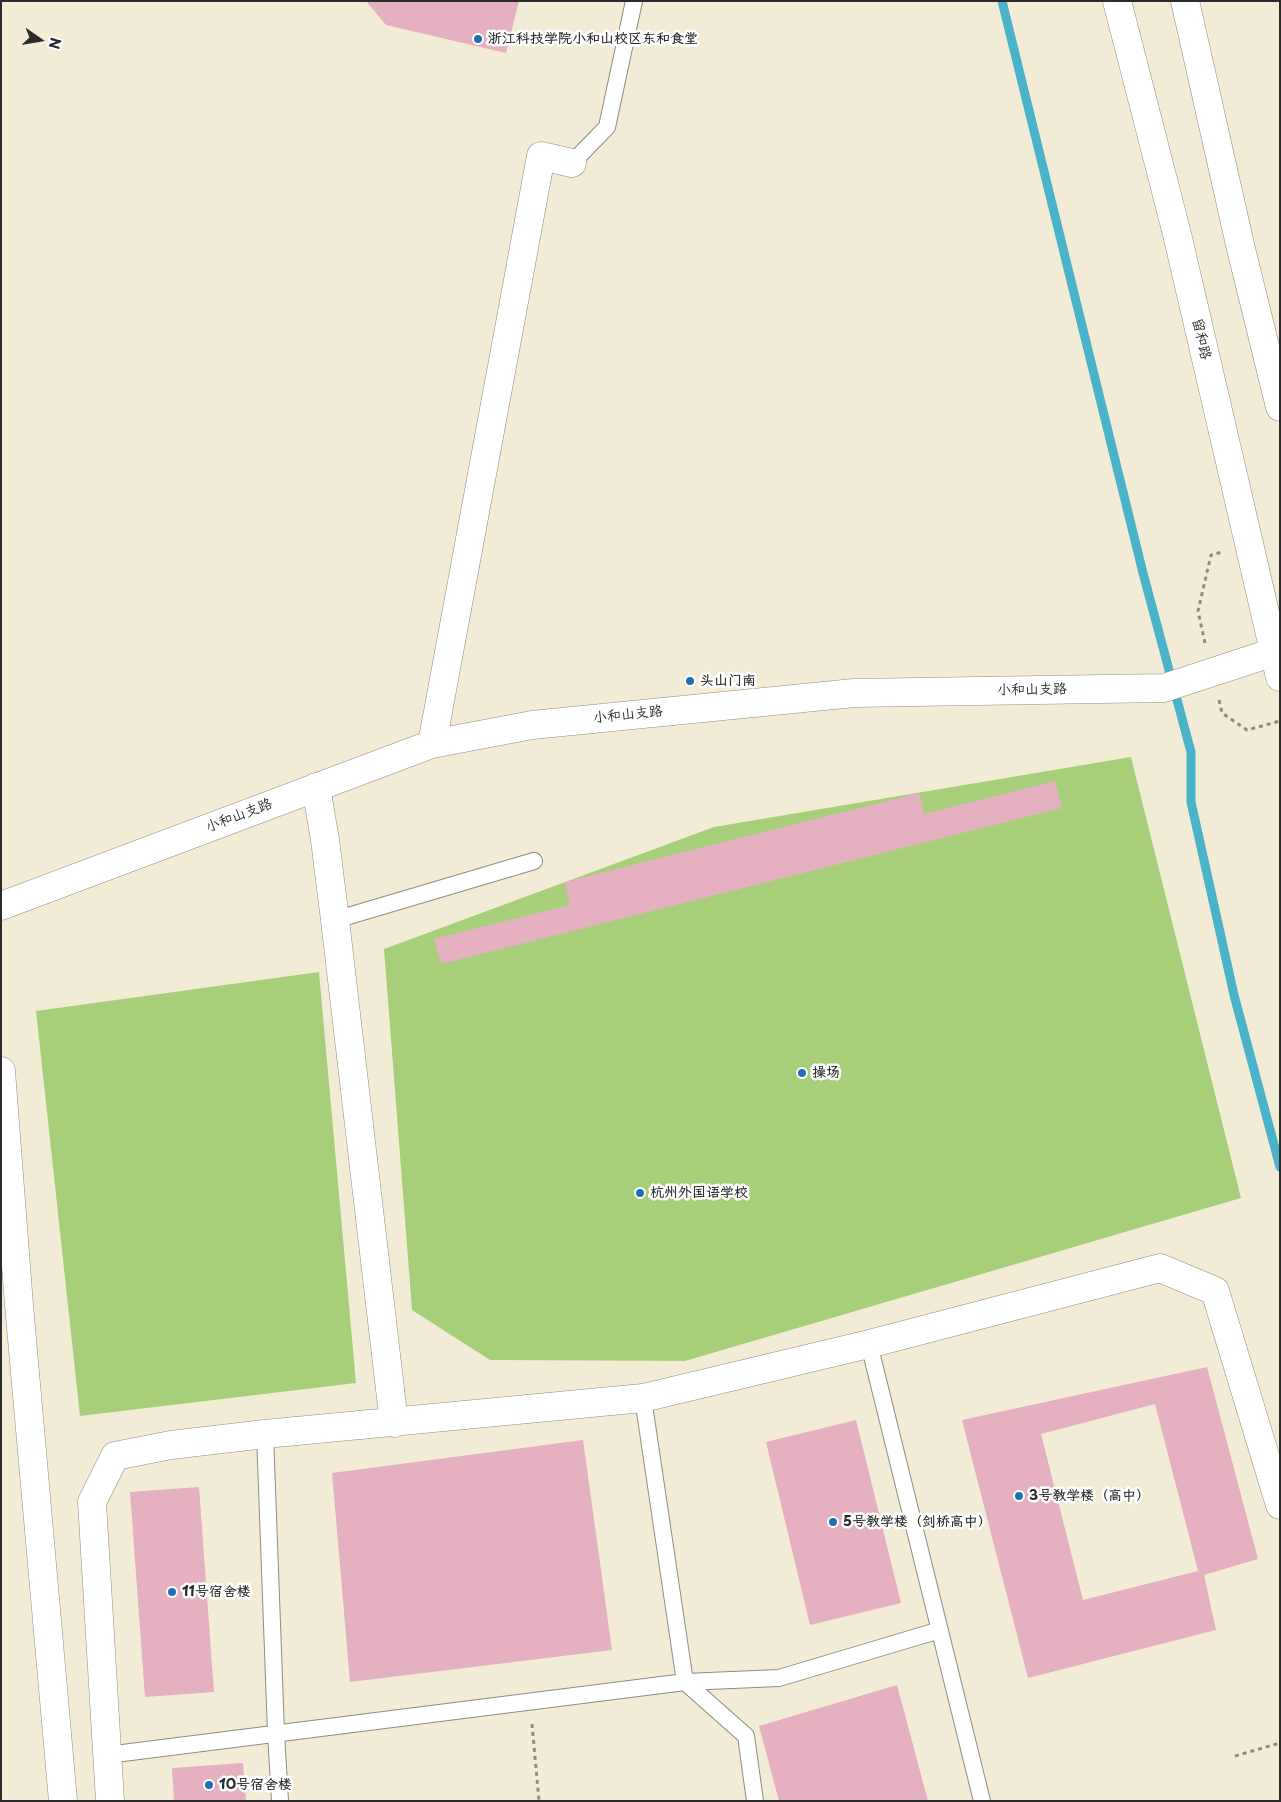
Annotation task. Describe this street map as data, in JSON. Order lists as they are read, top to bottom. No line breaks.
{"streets":{"street":["留和路","小和山支路"]},"crossings":[["留和路","小和山支路"]],"places":["浙江科技学院小和山校区东和食堂","头山门南","操场","杭州外国语学校","3号教学楼（高中）","5号教学楼（剑桥高中）","11号宿舍楼","10号宿舍楼"],"north":"right"}
